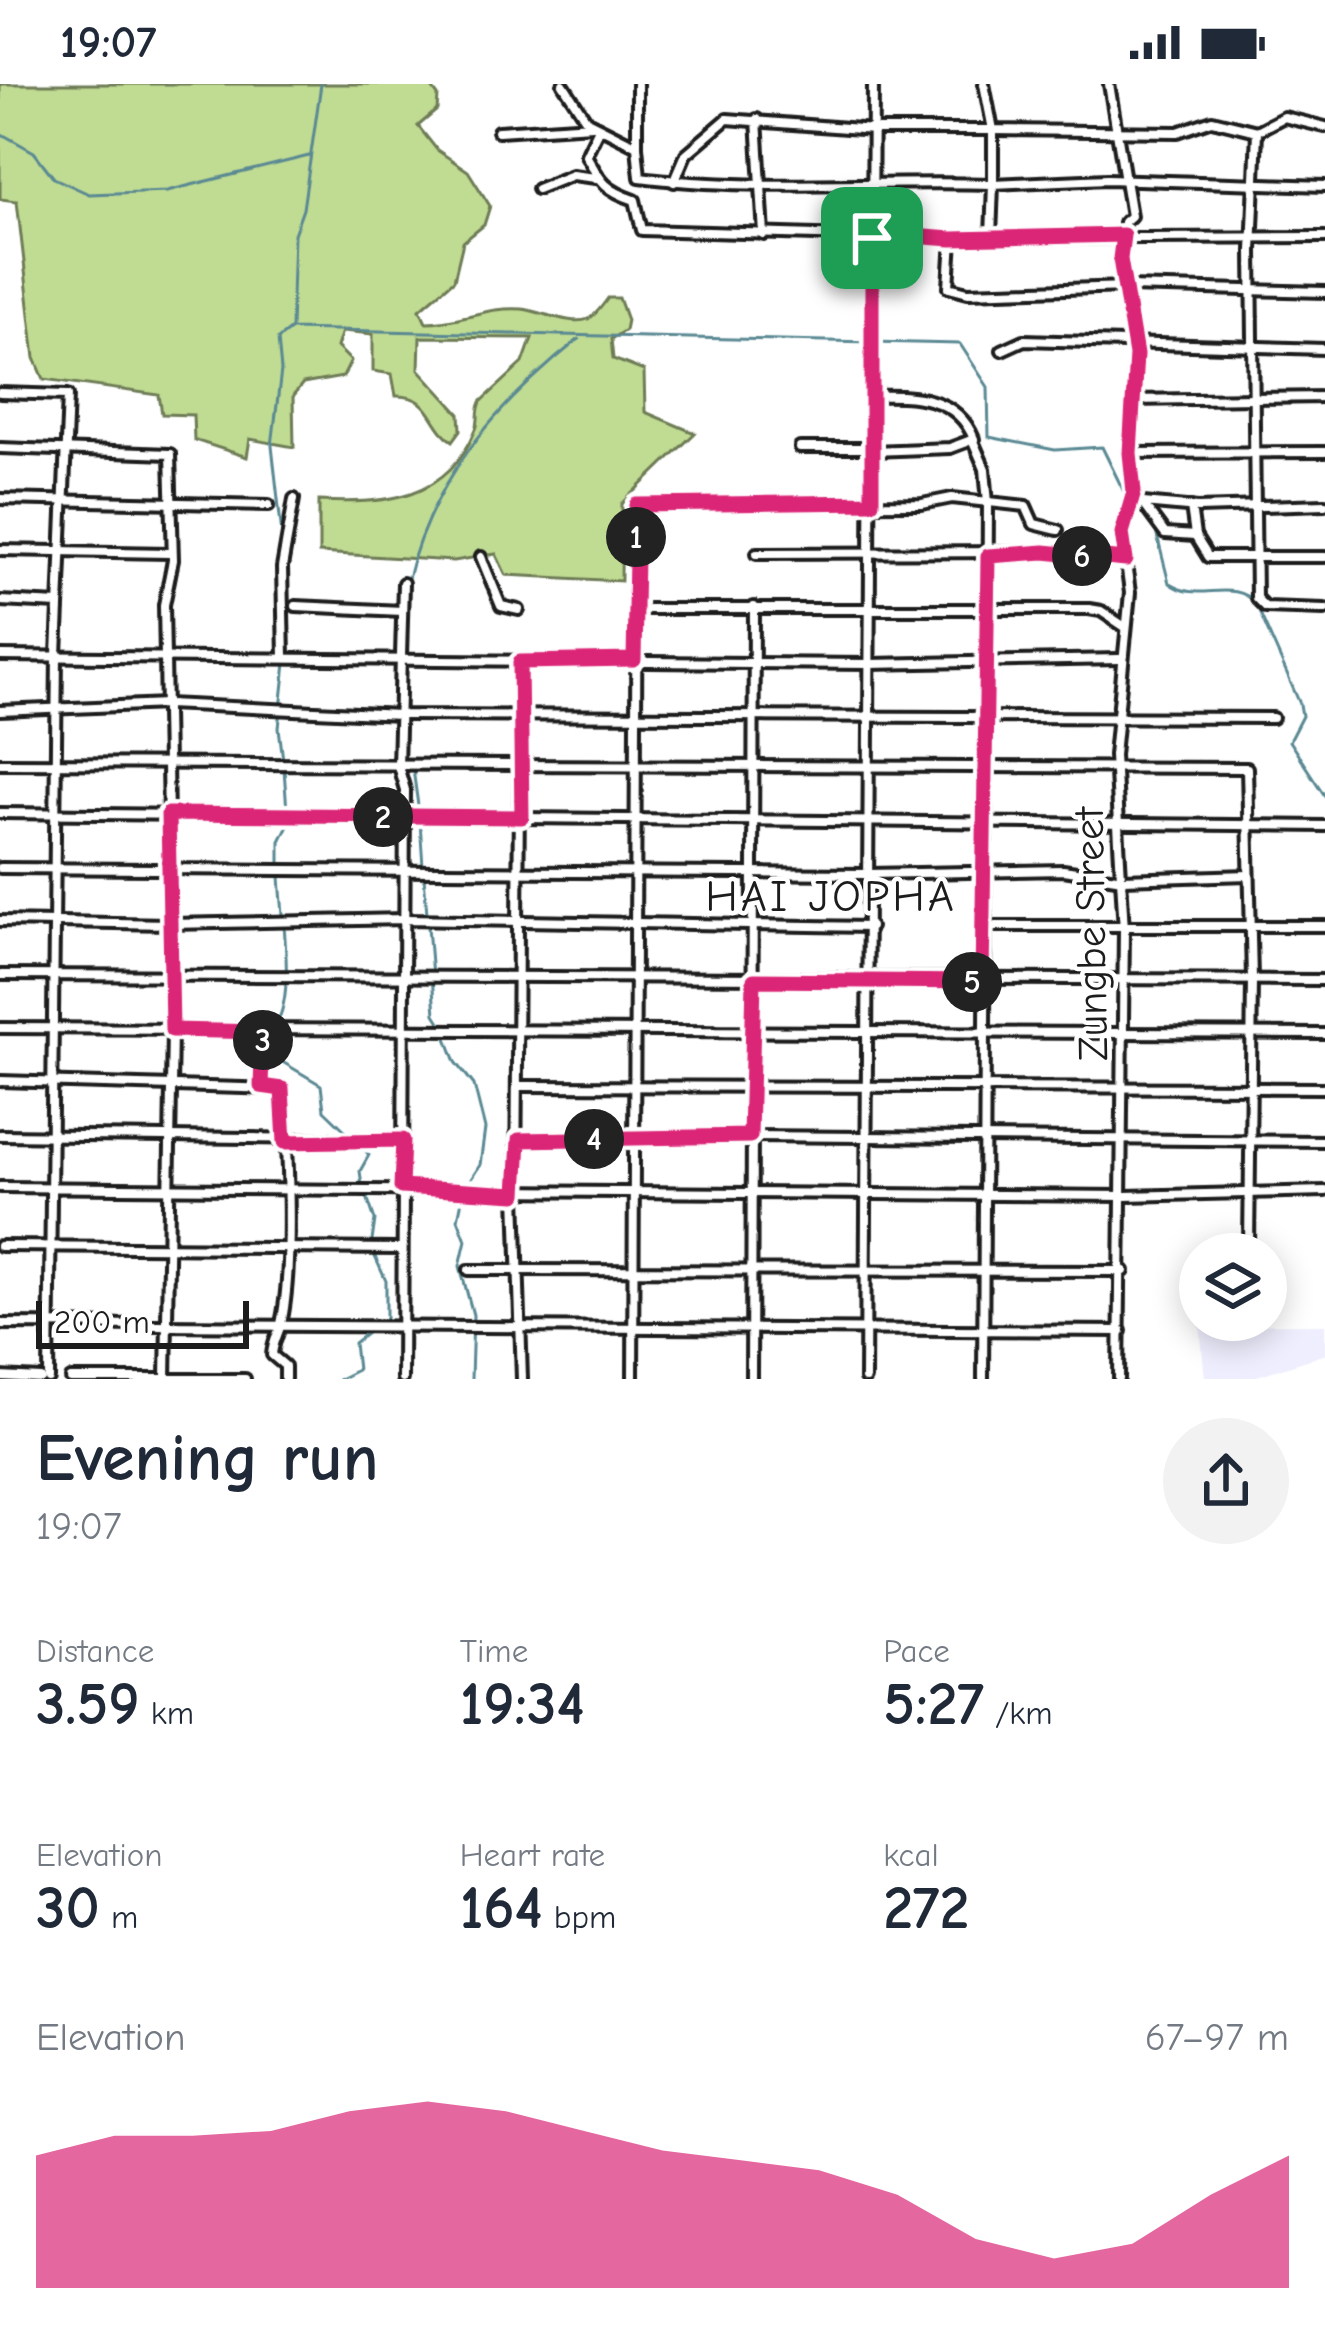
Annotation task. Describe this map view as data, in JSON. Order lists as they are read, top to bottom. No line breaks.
{"streets":{"street":["Zungbe Street"]},"districts":["HAI JOPHA"],"scale_bar":"200 m","page":{"status":"19:07","pins":["1","6","2","5","3","4"],"scale":"200 m","heading":["Evening run","19:07"],"stats":[["Distance","3.59 km"],["Time","19:34"],["Pace","5:27 /km"],["Elevation","30 m"],["Heart rate","164 bpm"],["kcal","272"]],"chart":["Elevation","67–97 m"]}}
